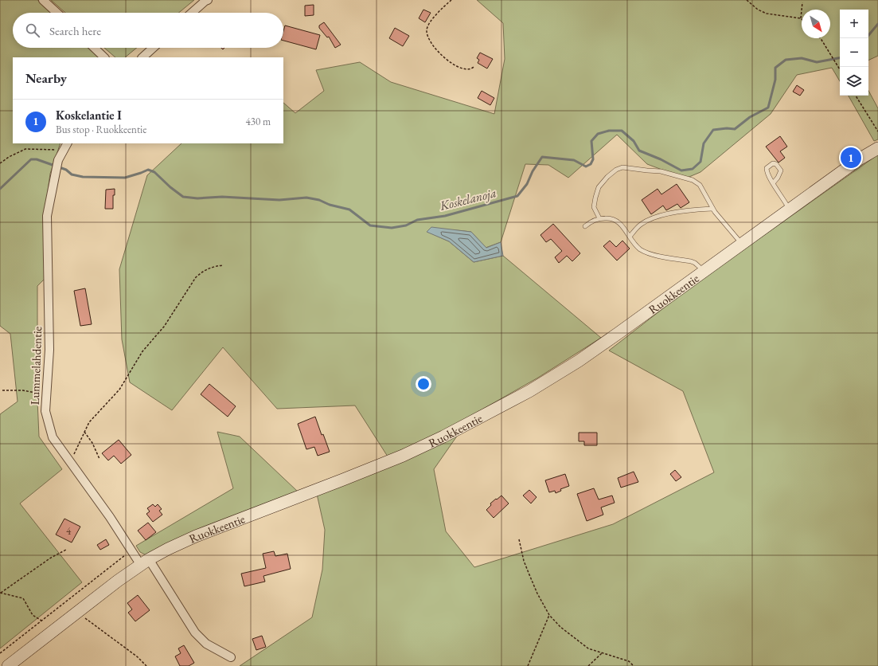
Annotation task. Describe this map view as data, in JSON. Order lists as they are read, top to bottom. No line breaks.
{"streets":{"street":["Ruokkeentie","Lummelahdentie"]},"crossings":[["Ruokkeentie","Lummelahdentie"]],"water":["Koskelanoja"],"house_numbers":["4"],"north":"bottom right","page":{"map_buttons":["+","−"],"search":"Search here","heading":"Nearby","list":[{"mark":"1","name":"Koskelantie I","note":"Bus stop · Ruokkeentie","value":"430 m"}],"pins":"1"}}
